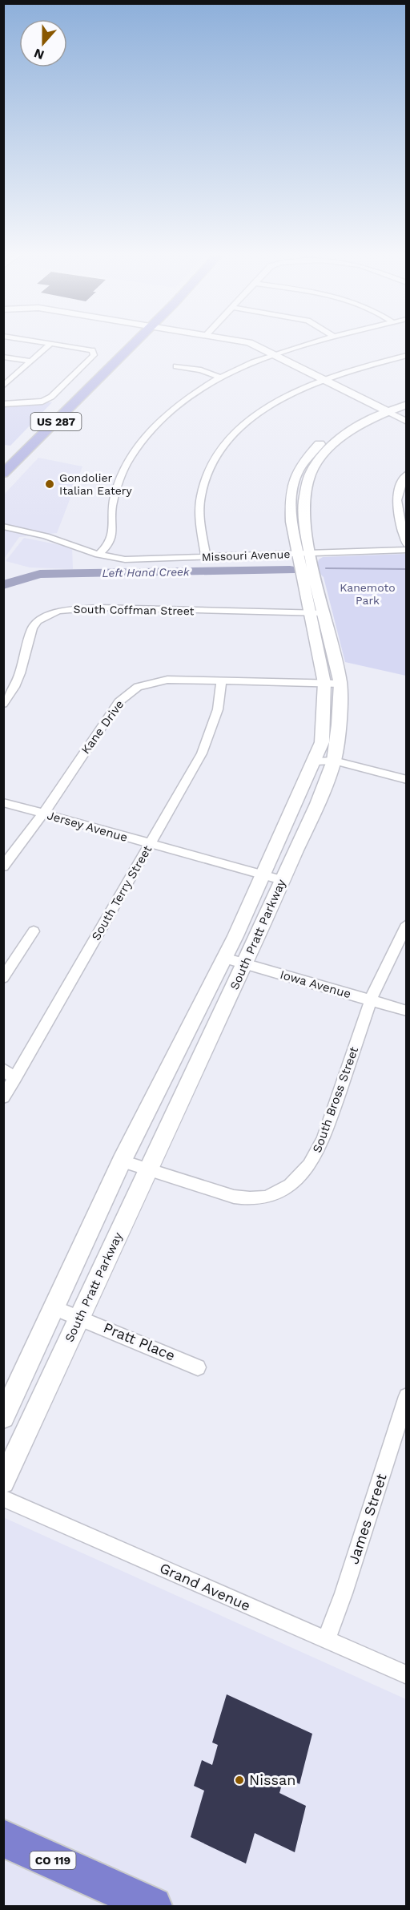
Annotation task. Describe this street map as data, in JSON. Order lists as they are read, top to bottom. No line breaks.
{"streets":{"highway":["CO 119"],"main road":["US 287"],"street":["Missouri Avenue","South Coffman Street","Kane Drive","Jersey Avenue","South Terry Street","South Pratt Parkway","Iowa Avenue","South Bross Street","Pratt Place","James Street","Grand Avenue"]},"crossings":[["Missouri Avenue","South Pratt Parkway"],["South Coffman Street","South Pratt Parkway"],["Kane Drive","Jersey Avenue"],["Kane Drive","South Terry Street"],["Kane Drive","South Pratt Parkway"],["Jersey Avenue","South Terry Street"],["Jersey Avenue","South Pratt Parkway"],["South Pratt Parkway","Iowa Avenue"],["South Pratt Parkway","South Bross Street"],["South Pratt Parkway","Pratt Place"],["Iowa Avenue","South Bross Street"],["James Street","Grand Avenue"]],"water":["Left Hand Creek"],"parks":["Kanemoto Park"],"places":["Gondolier Italian Eatery","Nissan"],"north":"bottom"}
